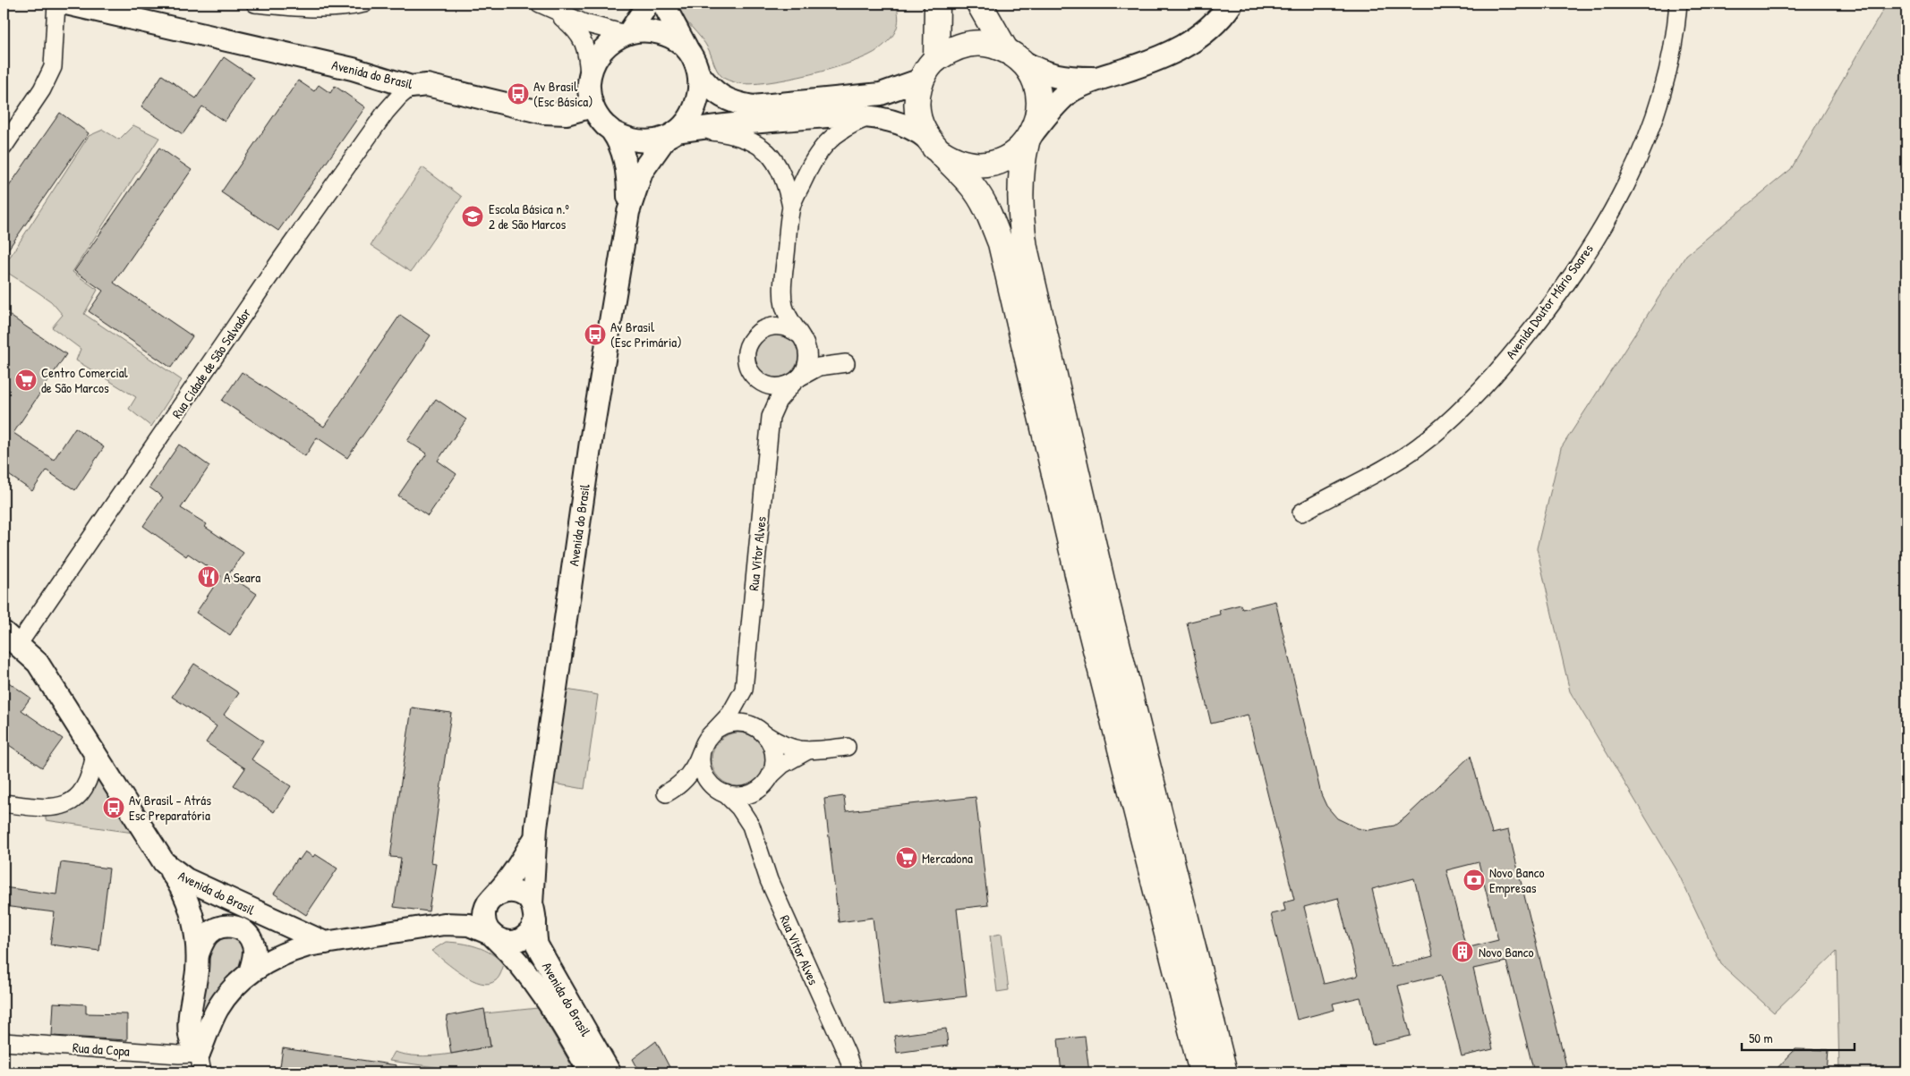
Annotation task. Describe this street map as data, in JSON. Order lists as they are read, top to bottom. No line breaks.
{"streets":{"street":["Avenida do Brasil","Avenida Doutor Mário Soares","Rua Cidade de São Salvador","Rua Vitor Alves","Rua da Copa"]},"crossings":[["Avenida do Brasil","Rua Cidade de São Salvador"],["Avenida do Brasil","Rua Vitor Alves"]],"places":{"bus stop":["Av Brasil (Esc Básica)","Av Brasil (Esc Primária)","Av Brasil - Atrás Esc Preparatória"],"school or university":["Escola Básica n.º 2 de São Marcos"],"supermarket":["Centro Comercial de São Marcos","Mercadona"],"restaurant":["A Seara"],"bank":["Novo Banco Empresas"],"building":["Novo Banco"]},"scale_bar":"50 m"}
